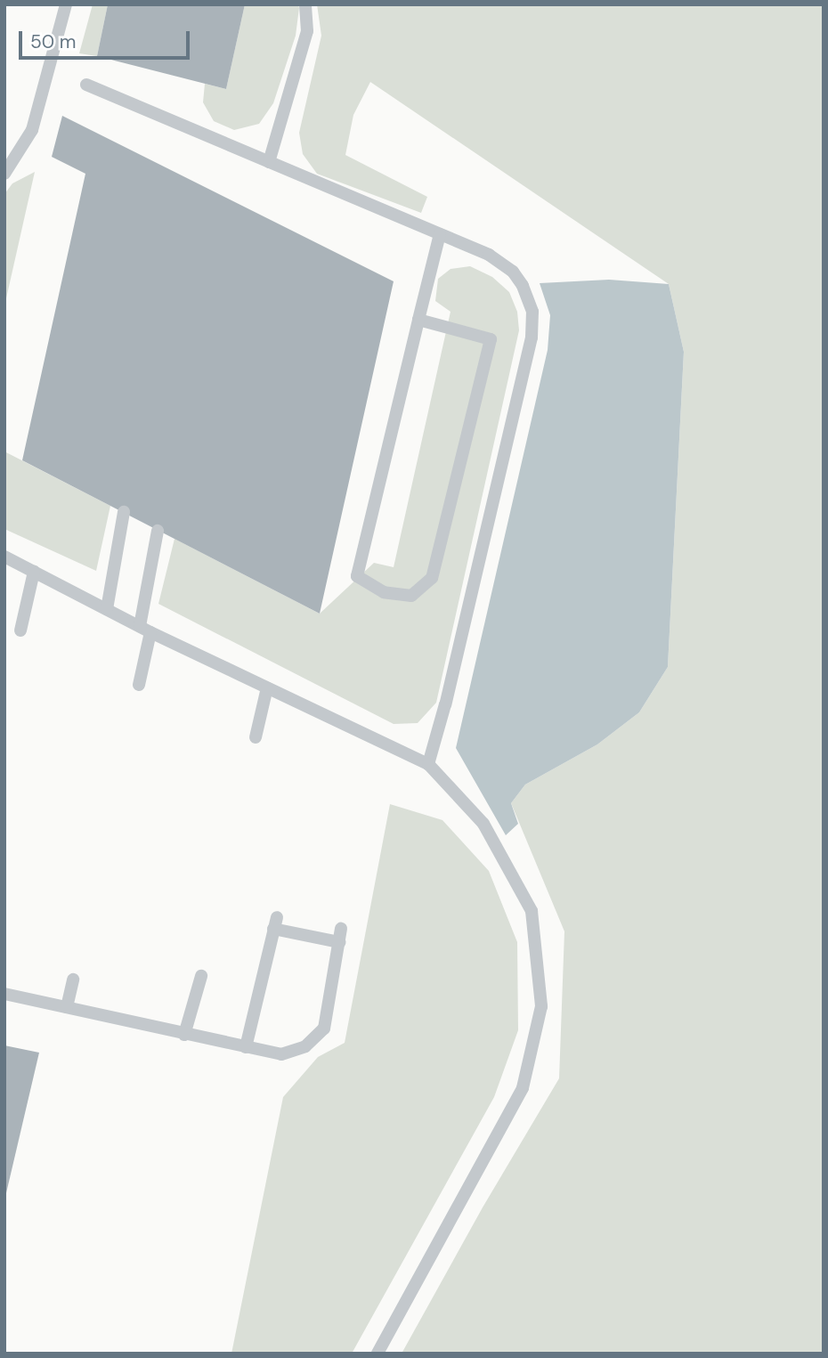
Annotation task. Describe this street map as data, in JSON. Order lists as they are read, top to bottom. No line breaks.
{"scale_bar":"50 m"}
